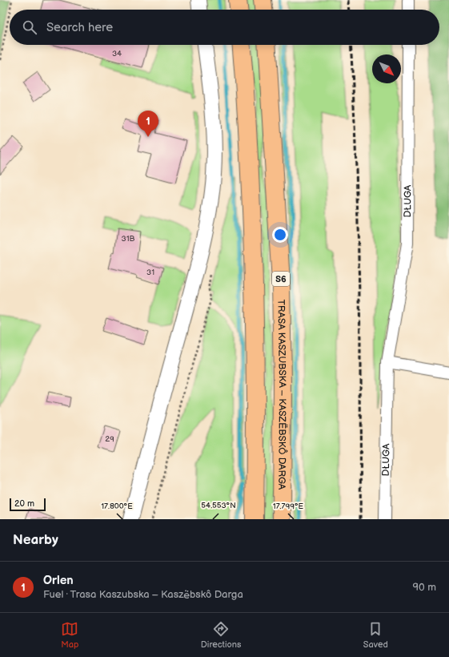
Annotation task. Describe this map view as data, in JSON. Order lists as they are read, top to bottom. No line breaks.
{"streets":{"highway":["S6","TRASA KASZUBSKA – KASZËBSKÔ DARGA"],"street":["DŁUGA"]},"house_numbers":["34","31B","31","29"],"scale_bar":"20 m","north":"bottom right","page":{"search":"Search here","pins":"1","scale":"20 m","heading":"Nearby","list":[{"mark":"1","name":"Orlen","note":"Fuel · Trasa Kaszubska – Kaszëbskô Darga","value":"90 m"}],"nav":["Map","Directions","Saved"]},"coordinates":["54.553°N","17.800°E","17.799°E"]}
